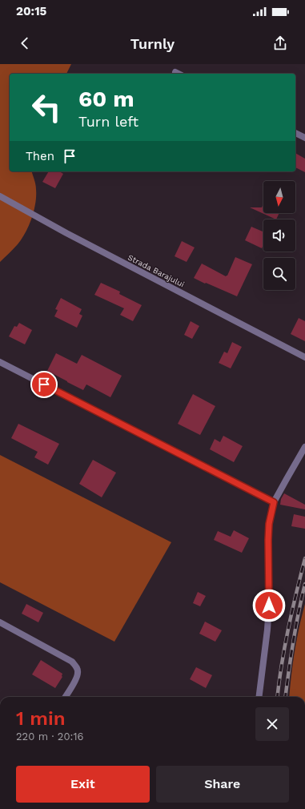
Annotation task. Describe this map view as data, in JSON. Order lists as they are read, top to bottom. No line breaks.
{"streets":{"street":["Strada Barajului"]},"north":"bottom","page":{"status":"20:15","header":"Turnly","turn":["60 m","Turn left"],"then":"Then","heading":["1 min","220 m · 20:16"],"buttons":["Exit","Share"]}}
